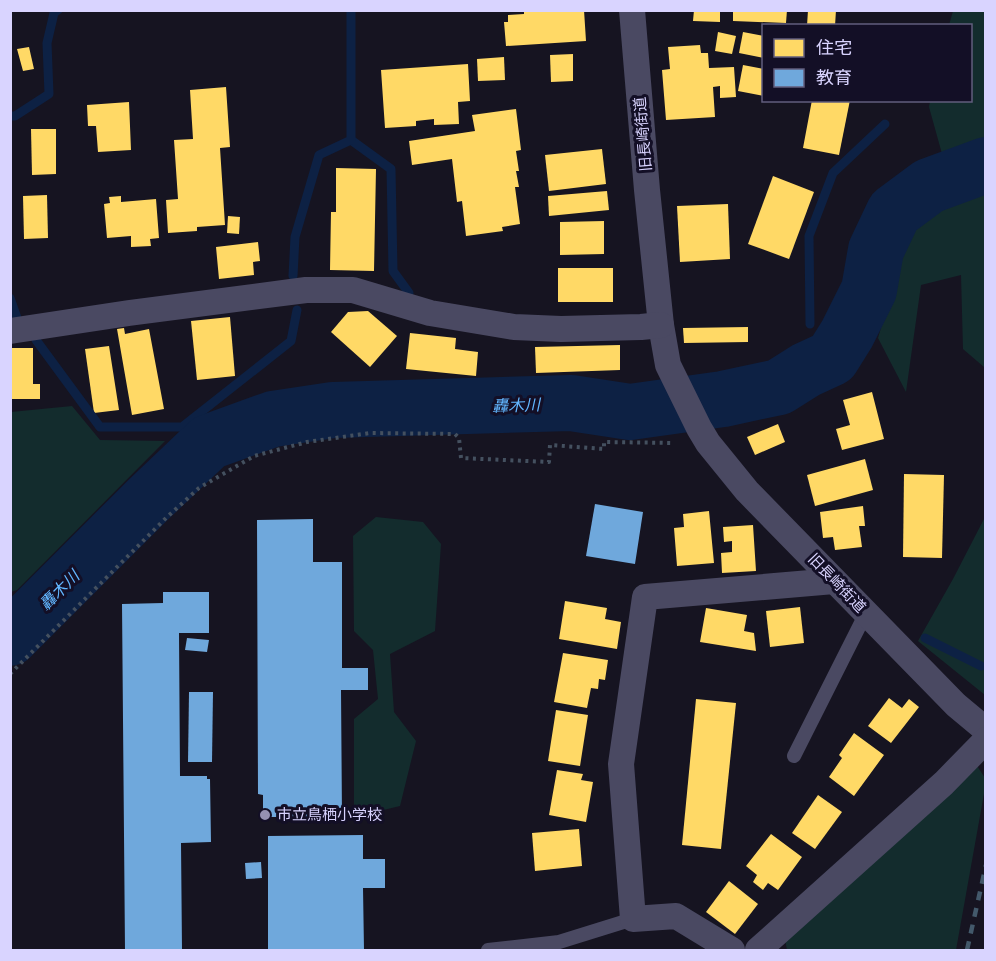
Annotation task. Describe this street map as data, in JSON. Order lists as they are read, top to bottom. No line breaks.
{"streets":{"street":["旧長崎街道"]},"water":["轟木川"],"places":["市立鳥栖小学校"],"legend":["住宅","教育"]}
